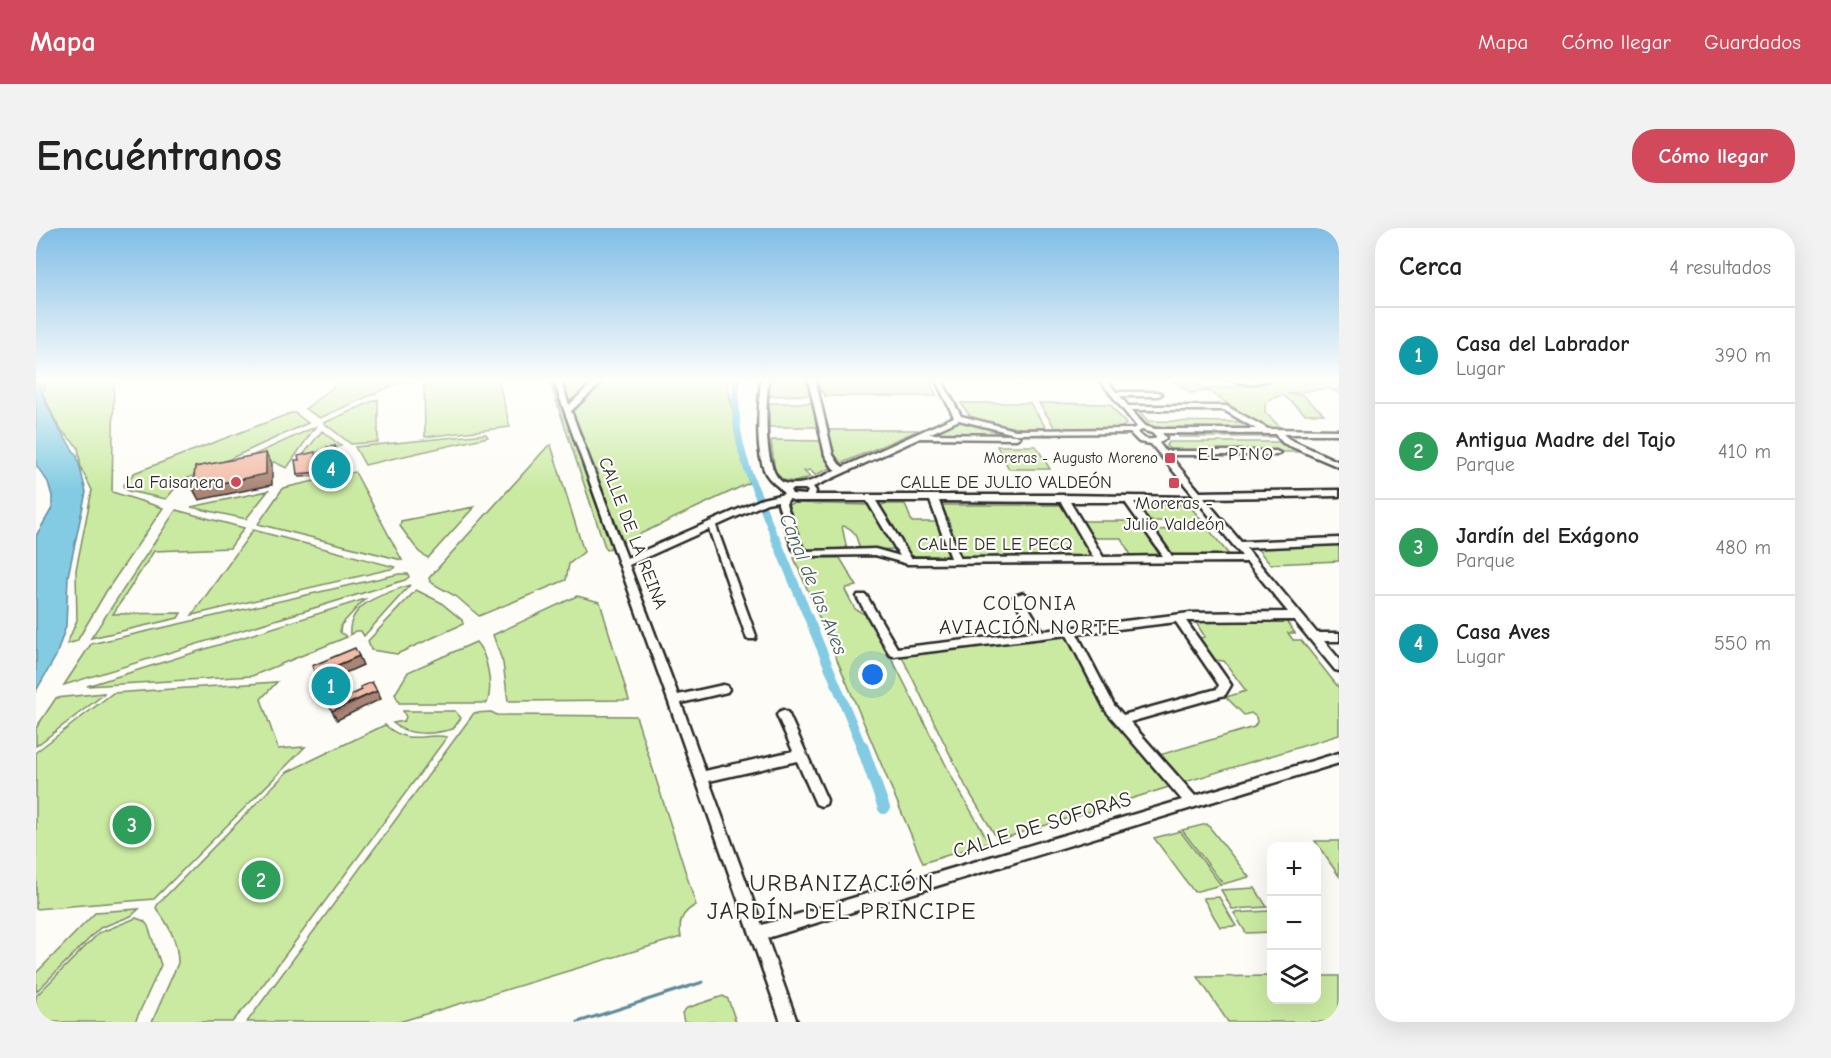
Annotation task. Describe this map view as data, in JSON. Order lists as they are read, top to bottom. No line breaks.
{"streets":{"street":["CALLE DE JULIO VALDEÓN","CALLE DE LA REINA","CALLE DE LE PECQ","CALLE DE SOFORAS"]},"crossings":[["CALLE DE JULIO VALDEÓN","CALLE DE LE PECQ"],["CALLE DE LA REINA","CALLE DE SOFORAS"]],"districts":["EL PINO","COLONIA AVIACIÓN NORTE","URBANIZACIÓN JARDÍN DEL PRINCIPE"],"water":["Canal de las Aves"],"places":{"transit":["Moreras - Augusto Moreno","Moreras - Julio Valdeón"],"other":["La Faisanera"]},"page":{"header":"Mapa","nav":["Mapa","Cómo llegar","Guardados"],"buttons":"Cómo llegar","title":"Encuéntranos","heading":["Cerca","4 resultados"],"list":[{"mark":"1","name":"Casa del Labrador","note":"Lugar","value":"390 m"},{"mark":"2","name":"Antigua Madre del Tajo","note":"Parque","value":"410 m"},{"mark":"3","name":"Jardín del Exágono","note":"Parque","value":"480 m"},{"mark":"4","name":"Casa Aves","note":"Lugar","value":"550 m"}],"pins":["4","1","3","2"],"map_buttons":["+","−"]}}
